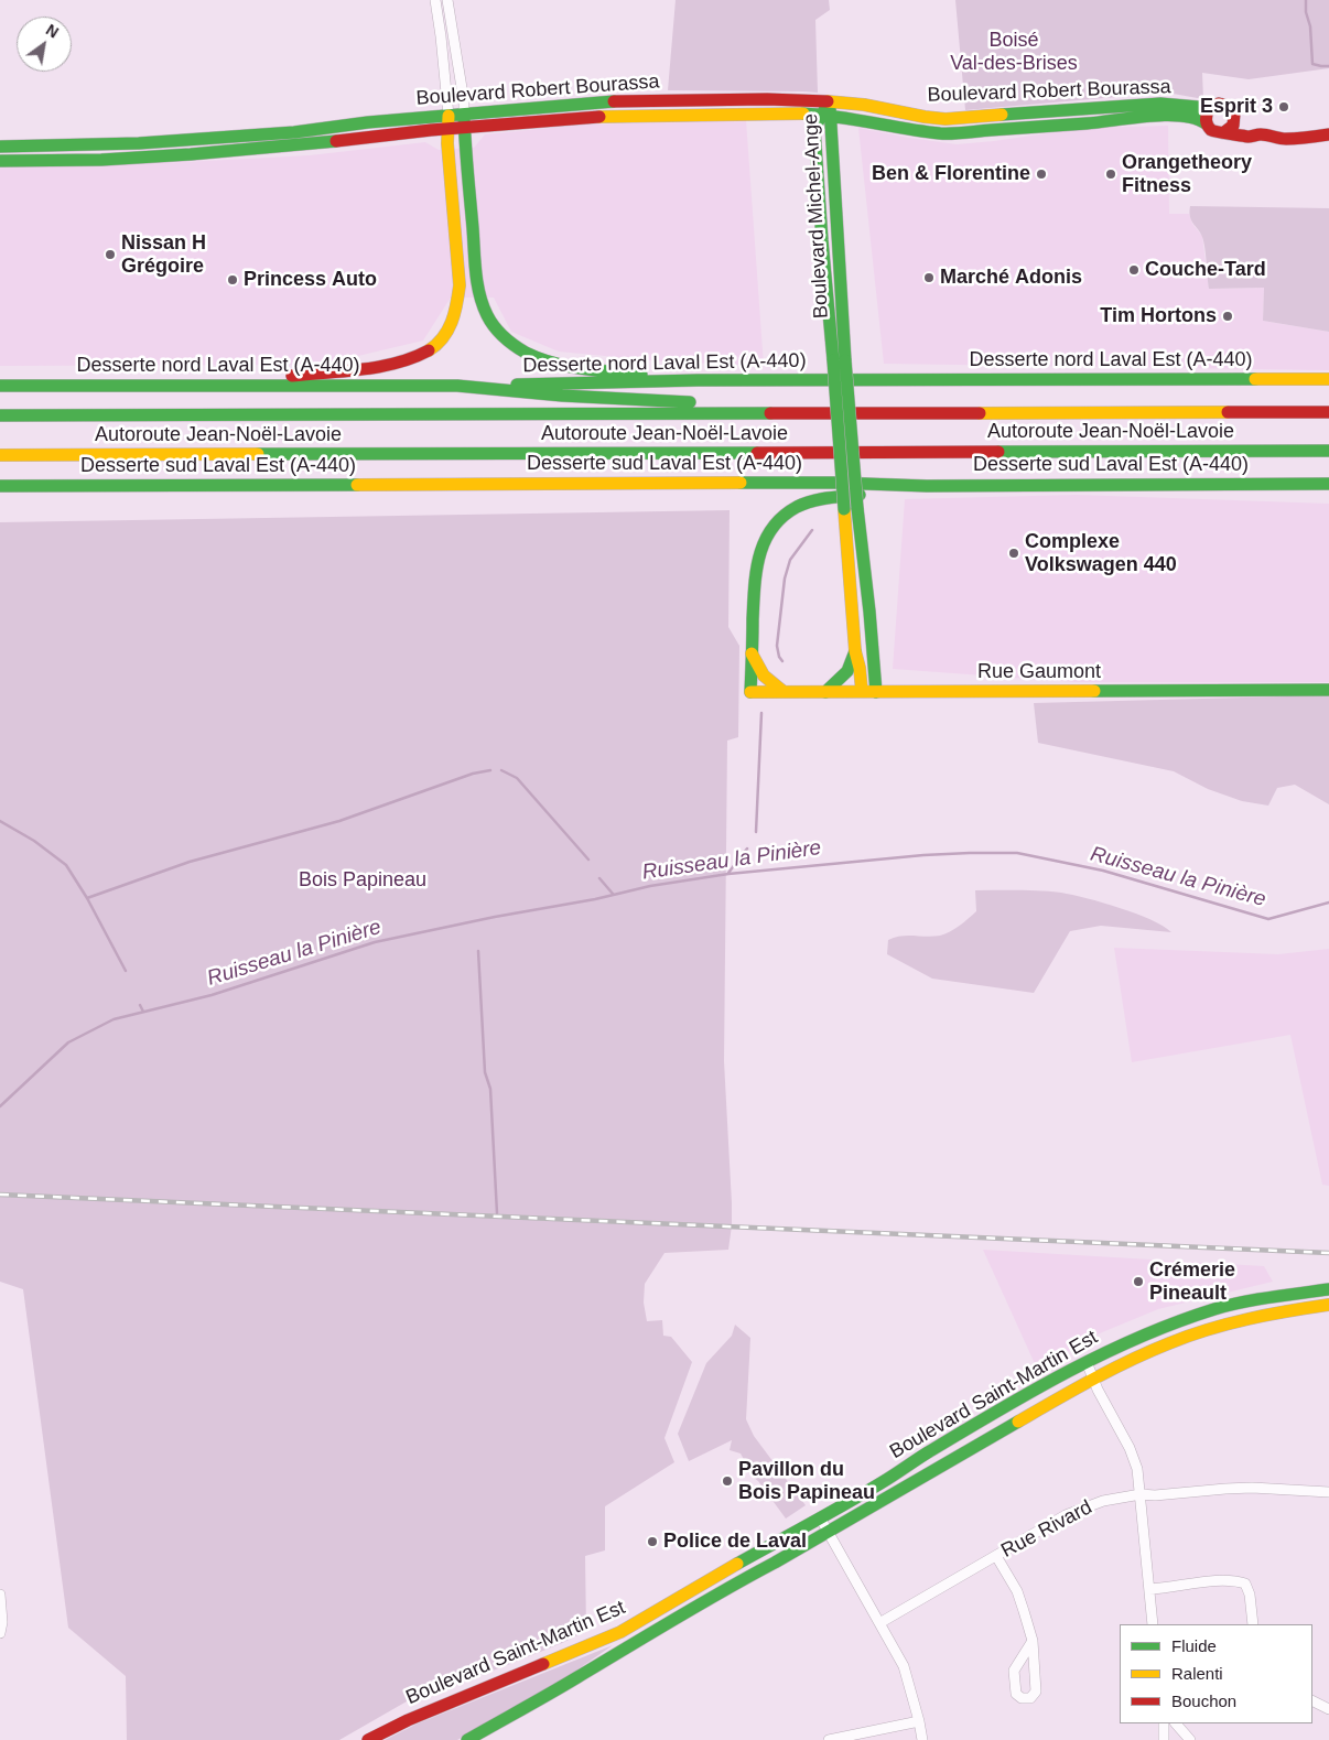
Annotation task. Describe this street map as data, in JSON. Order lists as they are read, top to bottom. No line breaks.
{"streets":{"main road":["Boulevard Robert Bourassa","Boulevard Michel-Ange","Desserte nord Laval Est (A-440)","Autoroute Jean-Noël-Lavoie","Desserte sud Laval Est (A-440)","Rue Gaumont","Boulevard Saint-Martin Est"],"street":["Rue Rivard"]},"crossings":[["Boulevard Robert Bourassa","Boulevard Michel-Ange"],["Boulevard Michel-Ange","Rue Gaumont"]],"water":["Ruisseau la Pinière"],"parks":["Boisé Val-des-Brises","Bois Papineau"],"places":["Esprit 3","Ben & Florentine","Orangetheory Fitness","Nissan H Grégoire","Couche-Tard","Marché Adonis","Princess Auto","Tim Hortons","Complexe Volkswagen 440","Crémerie Pineault","Pavillon du Bois Papineau","Police de Laval"],"legend":["Fluide","Ralenti","Bouchon"],"north":"top right"}
